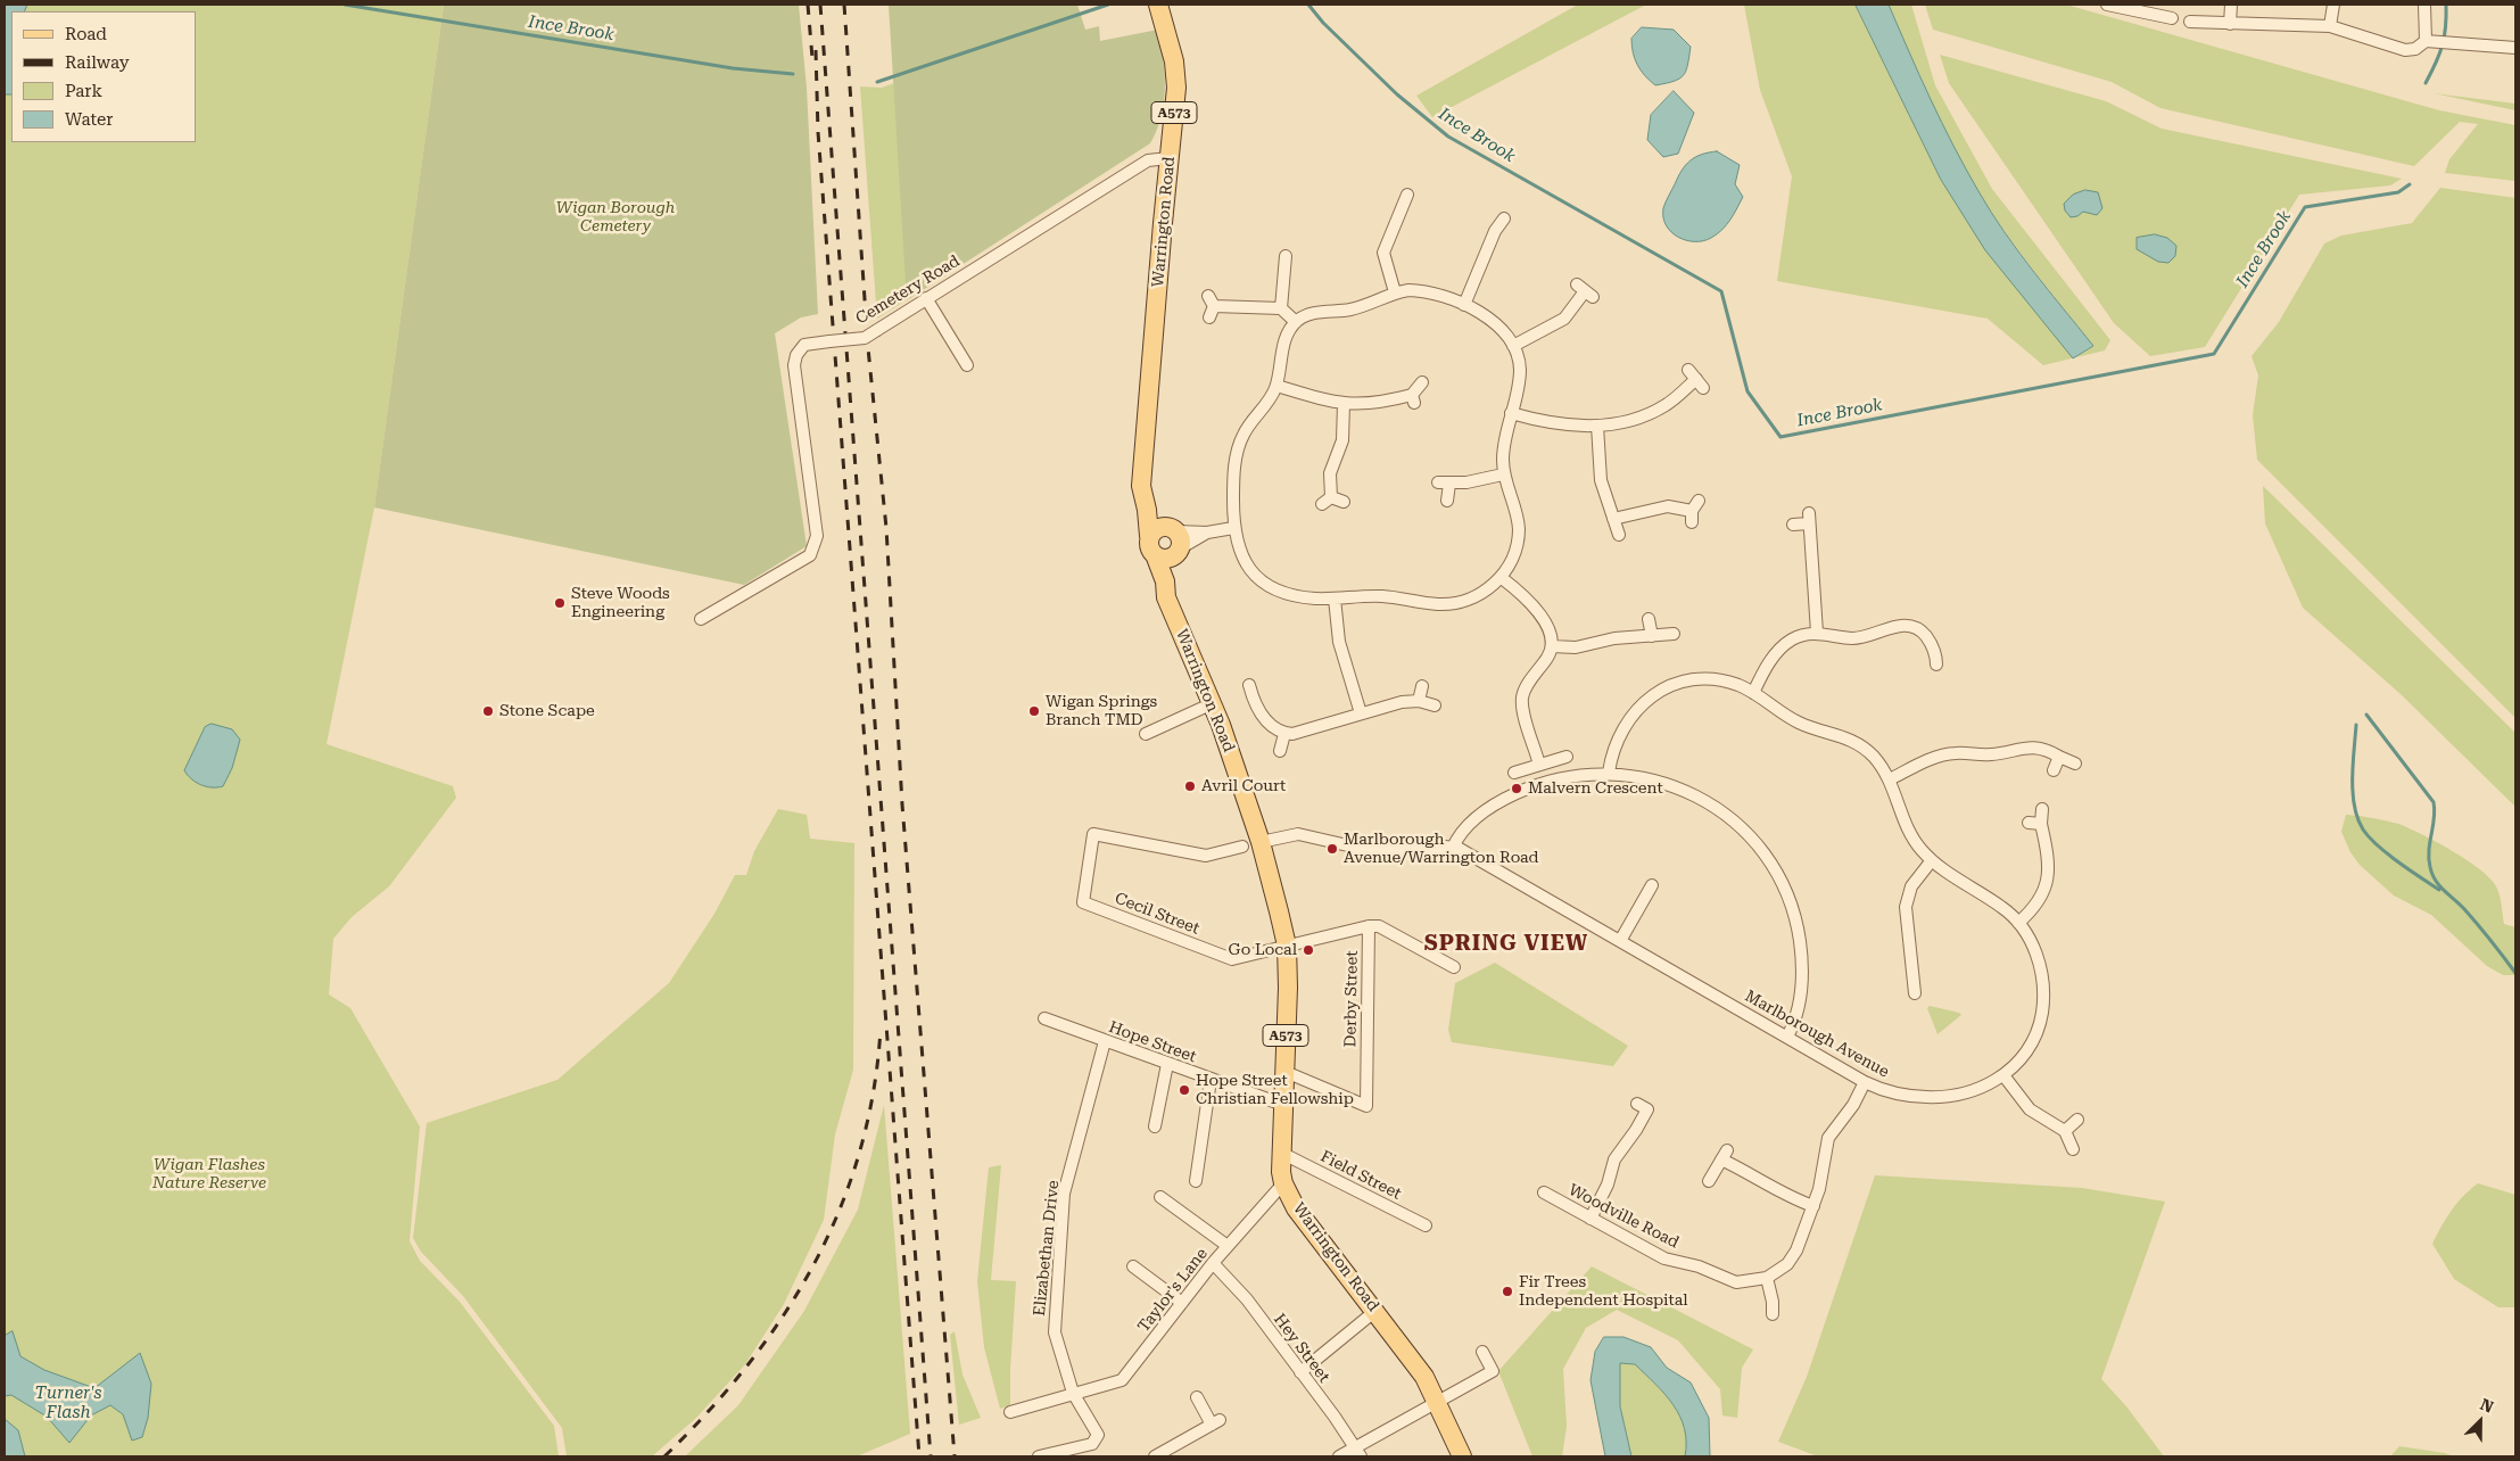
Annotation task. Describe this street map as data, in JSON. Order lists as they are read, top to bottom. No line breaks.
{"streets":{"main road":["A573","Warrington Road"],"street":["Cemetery Road","Cecil Street","Derby Street","Marlborough Avenue","Hope Street","Field Street","Woodville Road","Elizabethan Drive","Taylor's Lane","Hey Street"]},"crossings":[["Warrington Road","Cemetery Road"],["Warrington Road","Cecil Street"],["Warrington Road","Derby Street"],["Warrington Road","Marlborough Avenue"],["Warrington Road","Hope Street"],["Warrington Road","Field Street"],["Warrington Road","Taylor's Lane"],["Cecil Street","Marlborough Avenue"],["Hope Street","Elizabethan Drive"],["Elizabethan Drive","Taylor's Lane"],["Taylor's Lane","Hey Street"]],"districts":["SPRING VIEW"],"water":["Ince Brook","Turner's Flash"],"parks":["Wigan Borough Cemetery","Wigan Flashes Nature Reserve"],"places":["Steve Woods Engineering","Stone Scape","Wigan Springs Branch TMD","Avril Court","Malvern Crescent","Marlborough Avenue/Warrington Road","Go Local","Hope Street Christian Fellowship","Fir Trees Independent Hospital"],"legend":["Road","Railway","Park","Water"],"north":"top right"}
